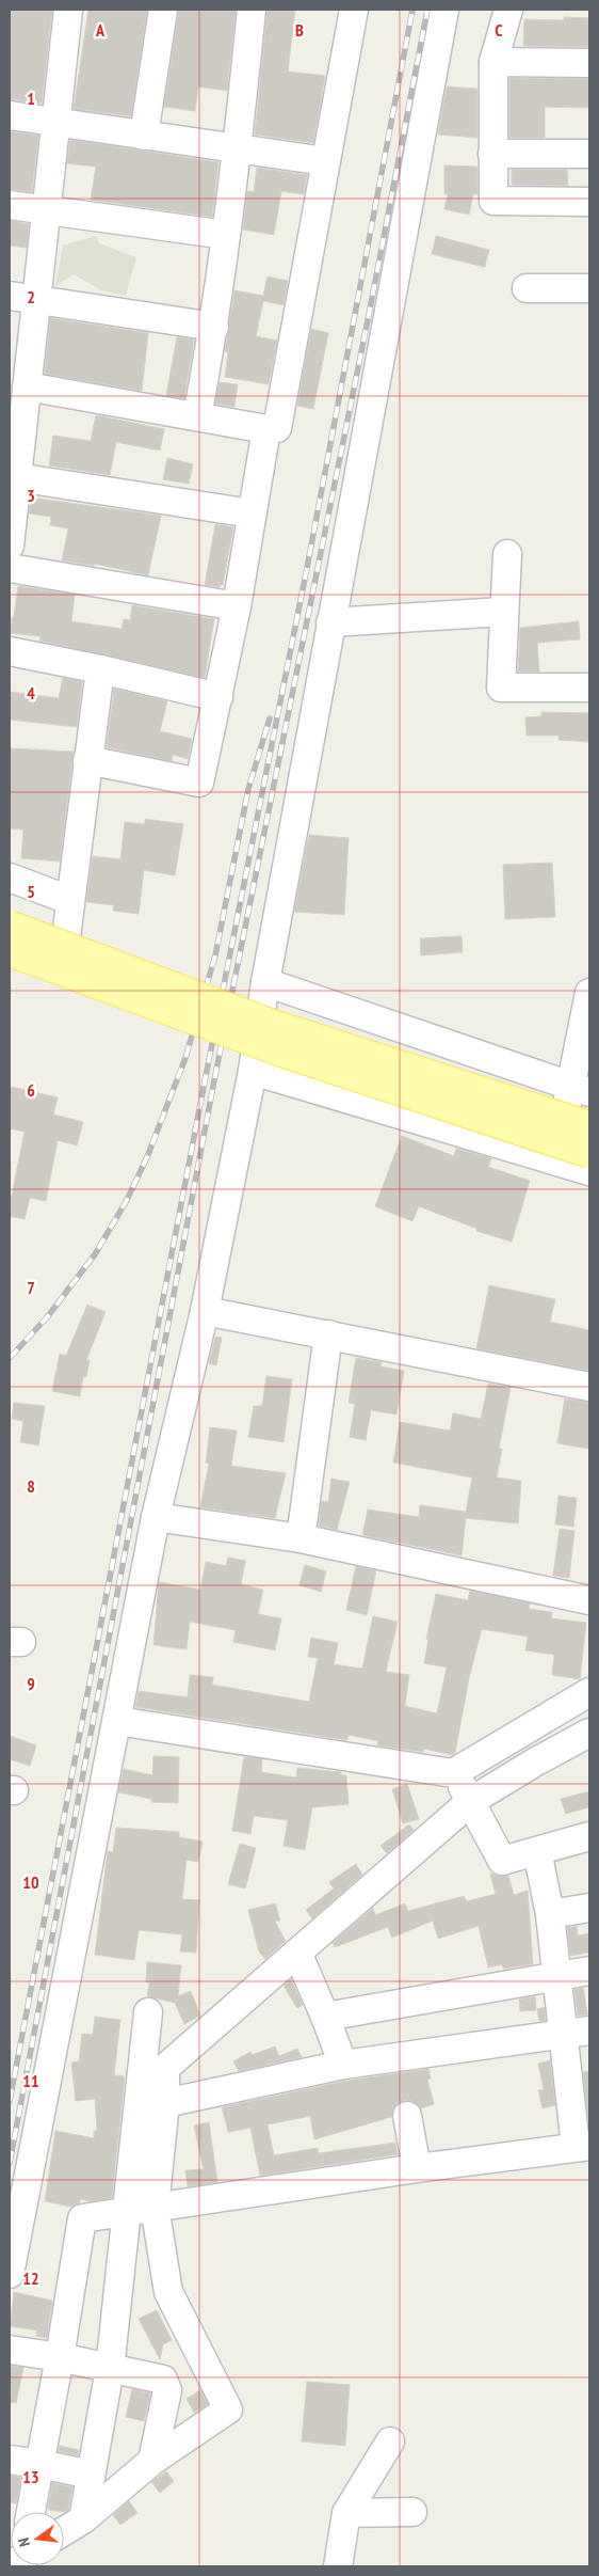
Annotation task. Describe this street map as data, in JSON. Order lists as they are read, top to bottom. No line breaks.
{"north":"left","grid":{"columns":["A","B","C"],"rows":["1","2","3","4","5","6","7","8","9","10","11","12","13"]}}
